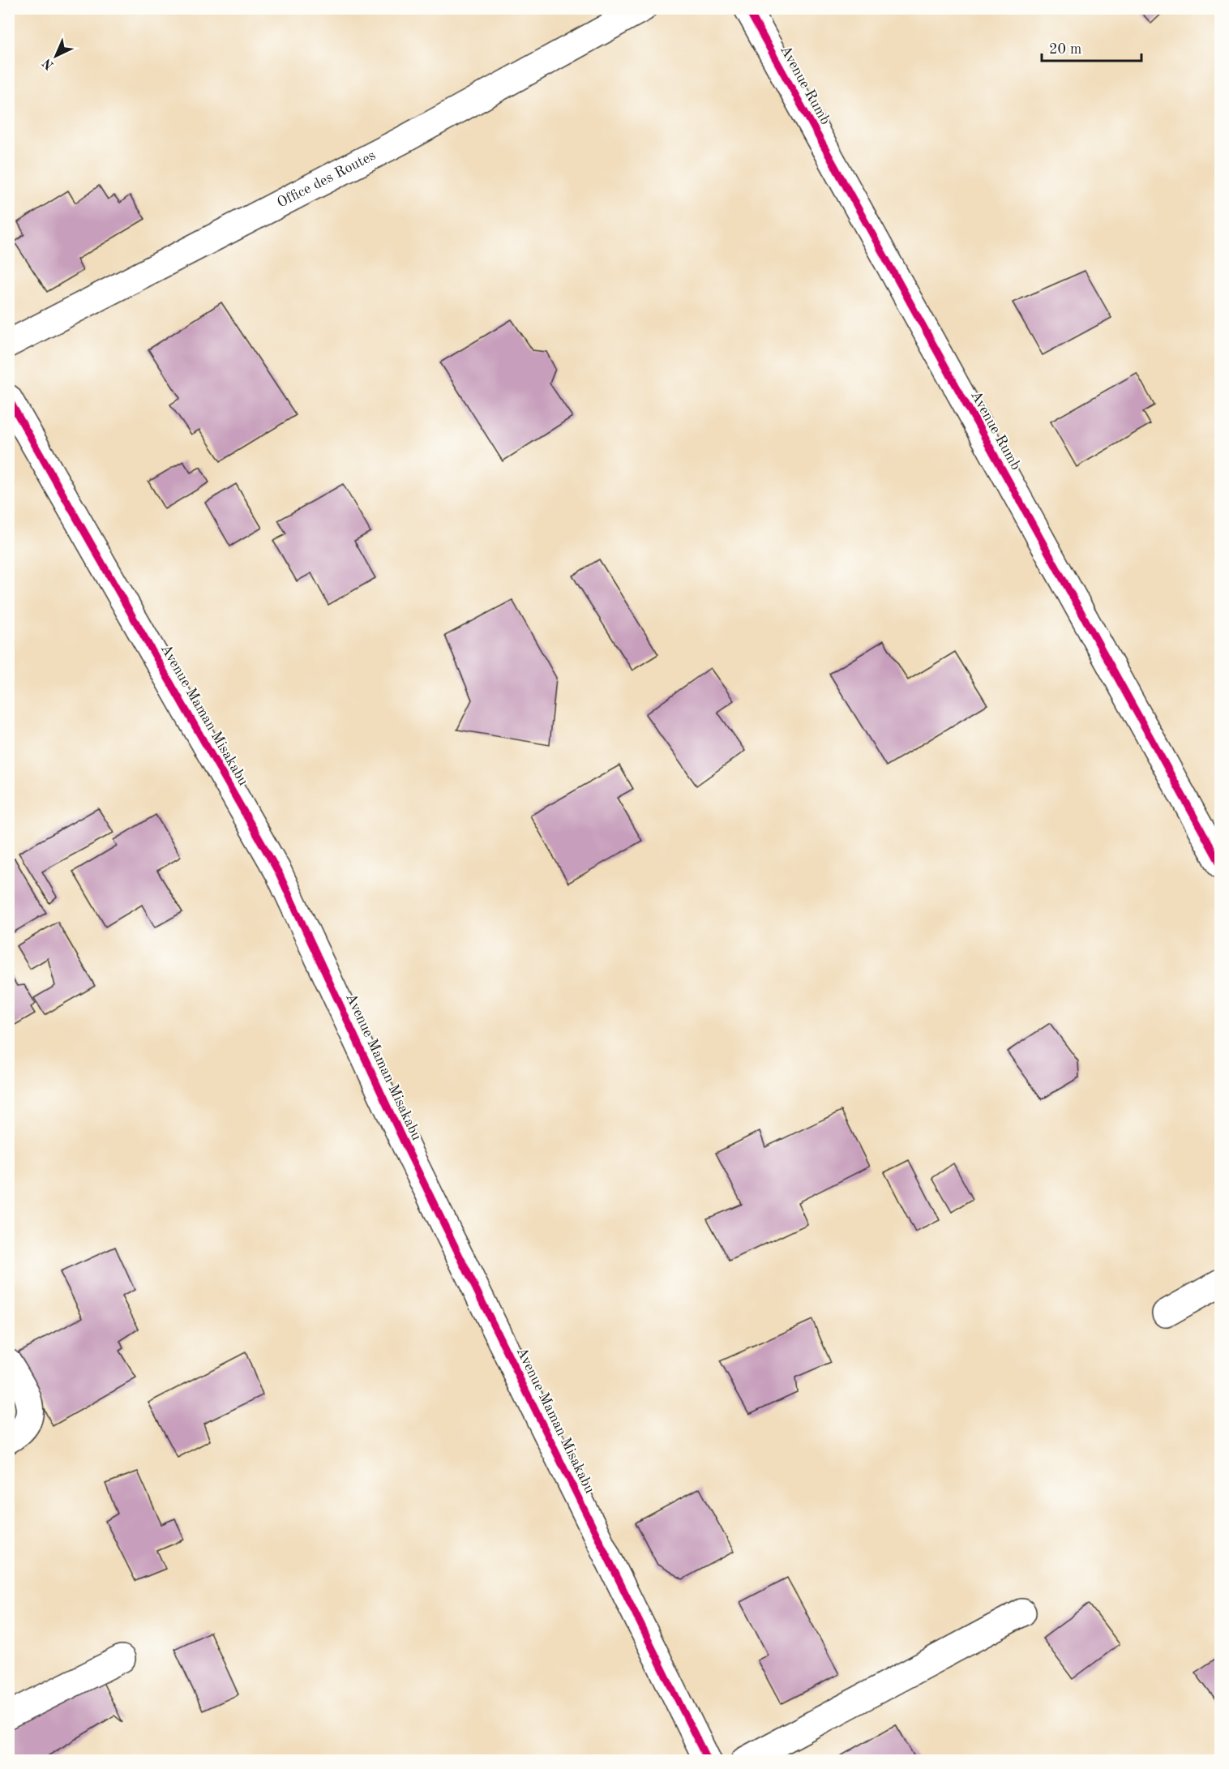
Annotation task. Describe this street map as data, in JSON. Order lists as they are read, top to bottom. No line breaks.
{"streets":{"street":["Avenue Rumb","Office des Routes","Avenue Maman Misakabu"]},"scale_bar":"20 m","north":"bottom left"}
